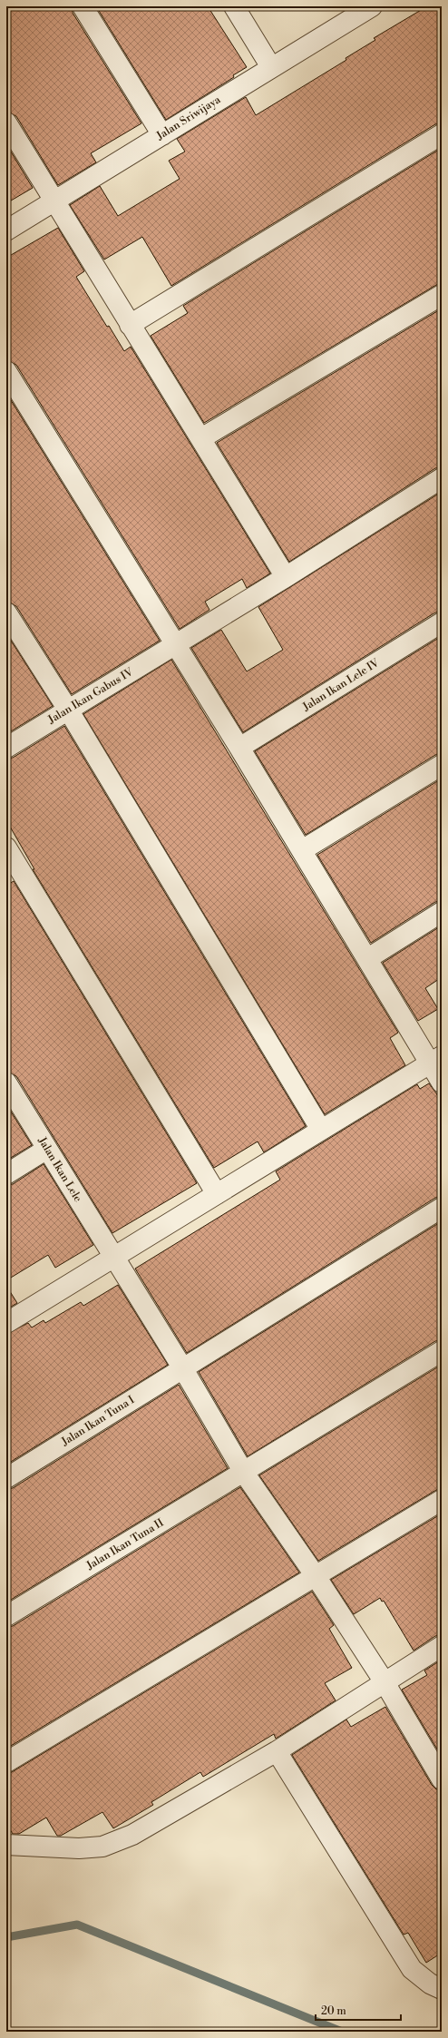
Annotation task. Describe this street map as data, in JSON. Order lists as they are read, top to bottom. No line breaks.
{"streets":{"street":["Jalan Sriwijaya","Jalan Ikan Lele IV","Jalan Ikan Gabus IV","Jalan Ikan Lele","Jalan Ikan Tuna I","Jalan Ikan Tuna II"]},"crossings":[["Jalan Ikan Lele","Jalan Ikan Tuna I"],["Jalan Ikan Lele","Jalan Ikan Tuna II"]],"scale_bar":"20 m"}
